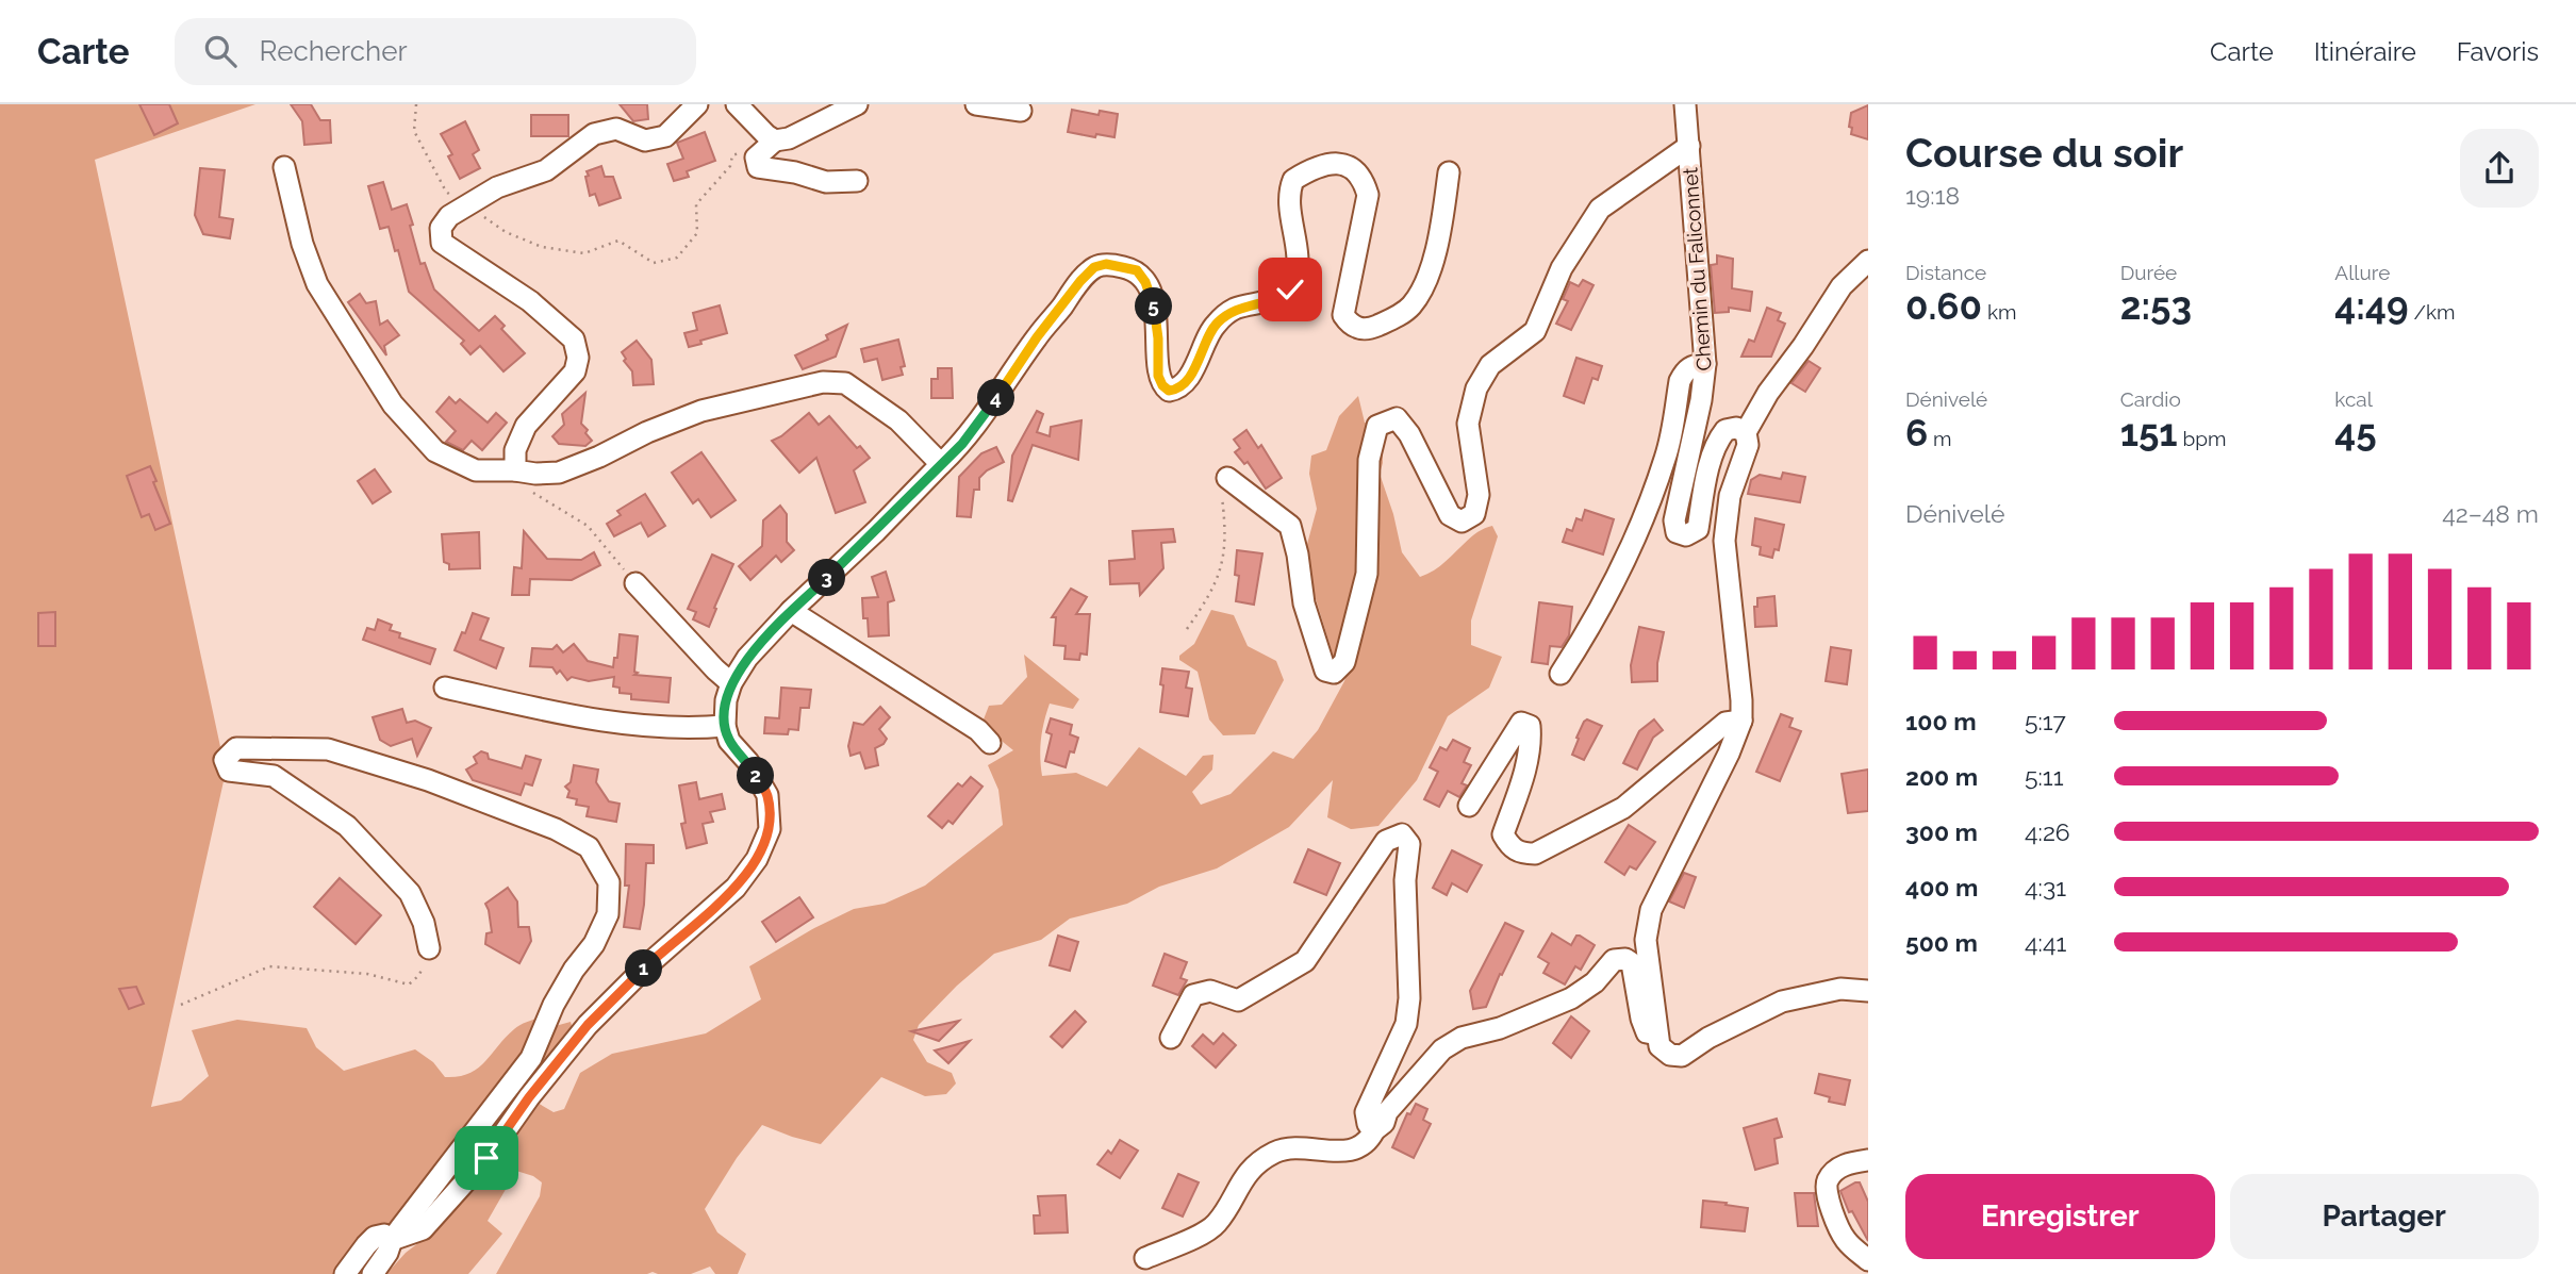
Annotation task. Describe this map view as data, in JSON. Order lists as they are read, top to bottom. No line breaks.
{"streets":{"street":["Chemin du Faliconnet"]},"page":{"header":"Carte","search":"Rechercher","nav":["Carte","Itinéraire","Favoris"],"heading":["Course du soir","19:18"],"stats":[["Distance","0.60 km"],["Durée","2:53"],["Allure","4:49 /km"],["Dénivelé","6 m"],["Cardio","151 bpm"],["kcal","45"]],"pins":["5","4","3","2","1"],"chart":["Dénivelé","42–48 m"],"list":[{"name":"100 m","note":"5:17"},{"name":"200 m","note":"5:11"},{"name":"300 m","note":"4:26"},{"name":"400 m","note":"4:31"},{"name":"500 m","note":"4:41"}],"buttons":["Enregistrer","Partager"]}}
